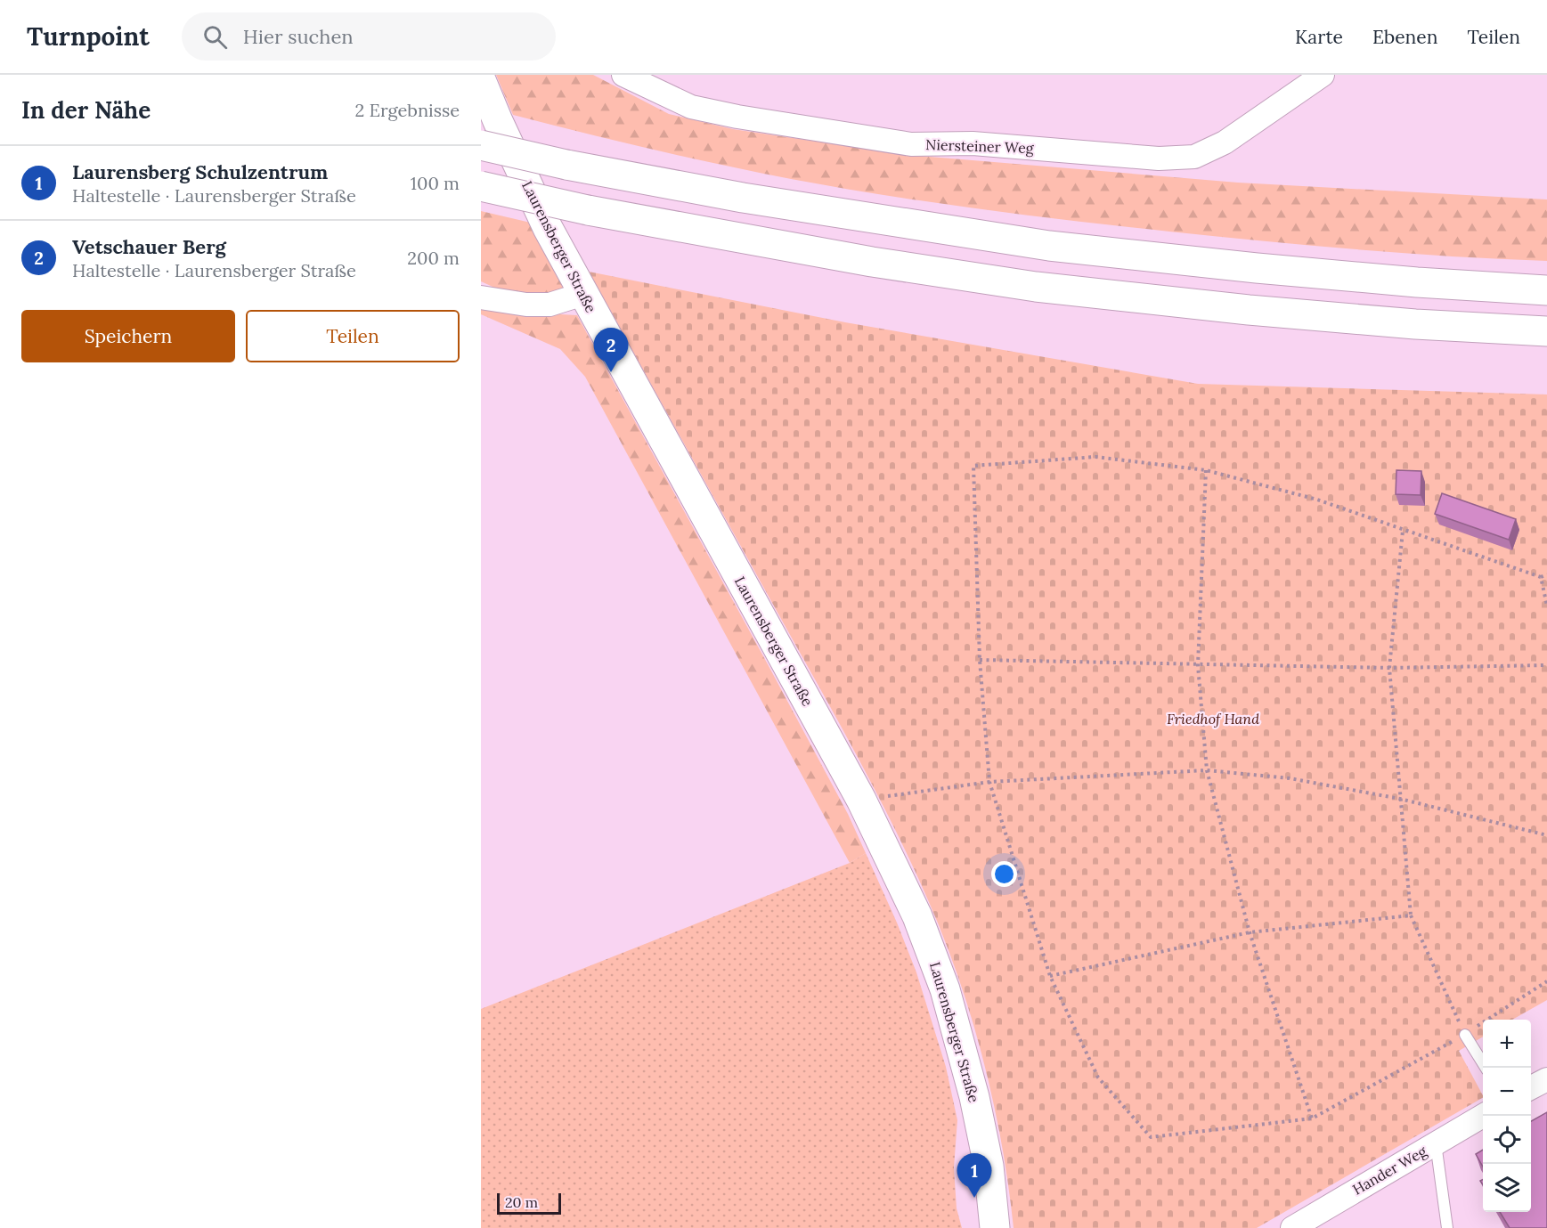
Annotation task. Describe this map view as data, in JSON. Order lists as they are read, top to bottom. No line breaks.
{"streets":{"main road":["Laurensberger Straße"],"street":["Niersteiner Weg","Hander Weg"]},"parks":["Friedhof Hand"],"scale_bar":"20 m","page":{"header":"Turnpoint","search":"Hier suchen","nav":["Karte","Ebenen","Teilen"],"heading":["In der Nähe","2 Ergebnisse"],"list":[{"mark":"1","name":"Laurensberg Schulzentrum","note":"Haltestelle · Laurensberger Straße","value":"100 m"},{"mark":"2","name":"Vetschauer Berg","note":"Haltestelle · Laurensberger Straße","value":"200 m"}],"buttons":["Speichern","Teilen"],"pins":["2","1"],"map_buttons":["+","−"],"scale":"20 m"}}
